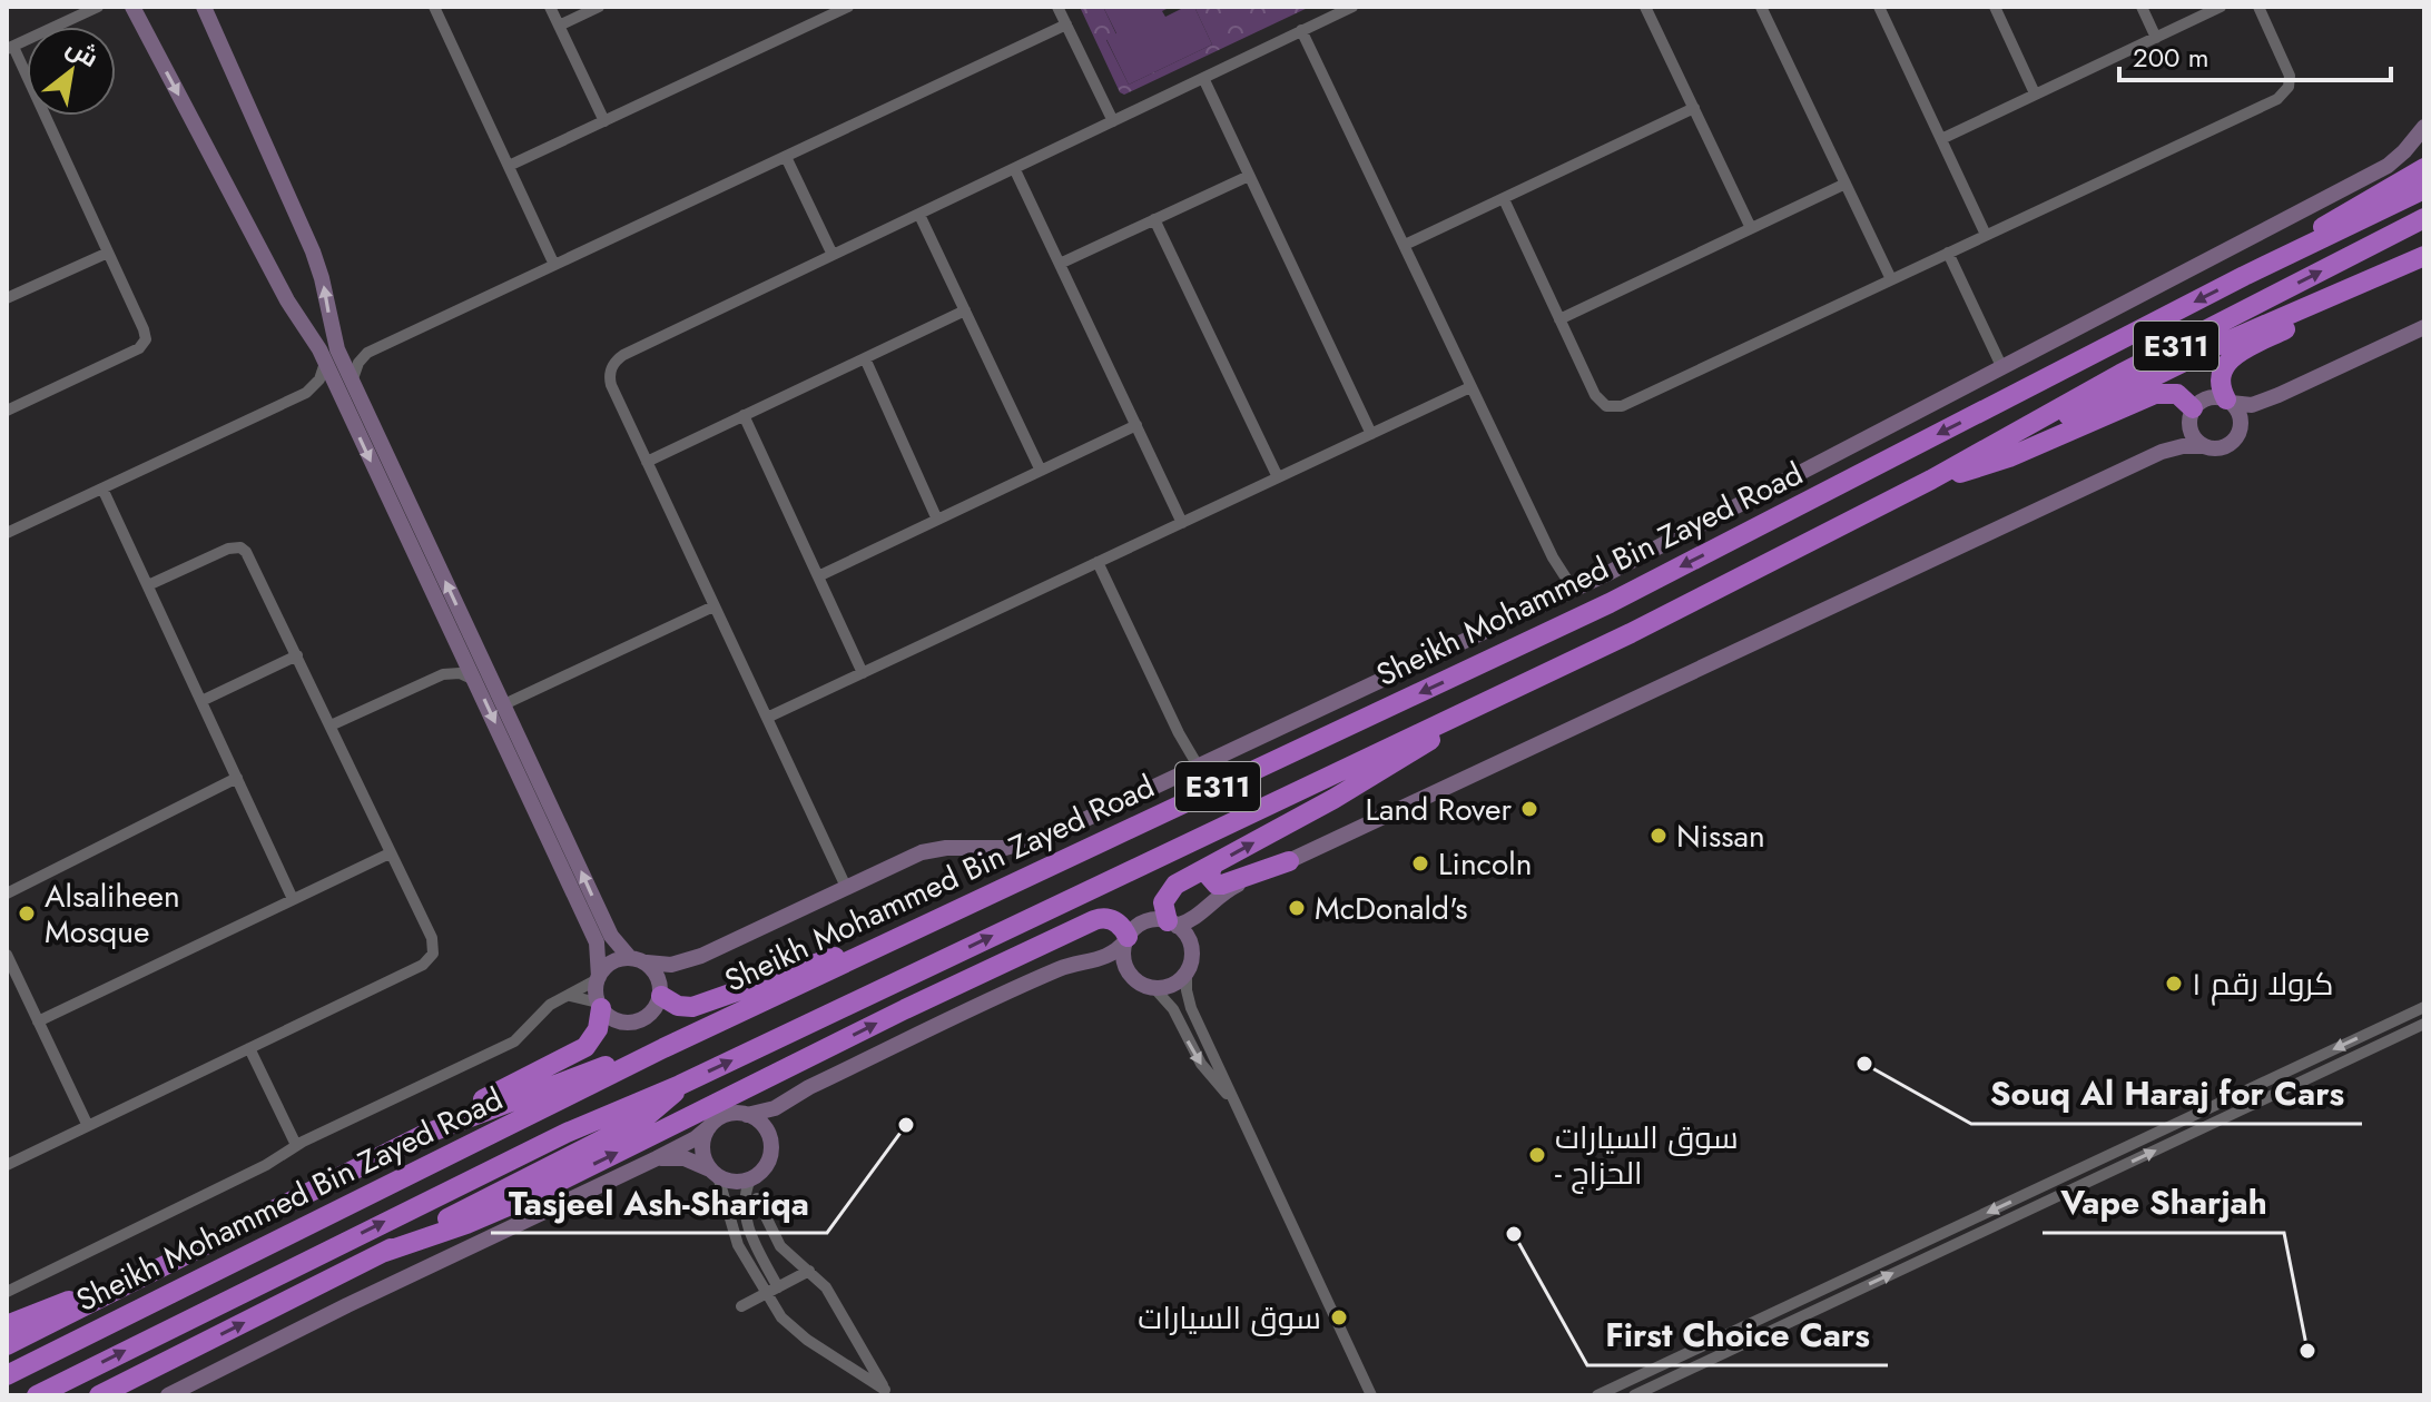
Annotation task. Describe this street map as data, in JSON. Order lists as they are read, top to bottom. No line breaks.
{"streets":{"highway":["E311","Sheikh Mohammed Bin Zayed Road"]},"places":["Land Rover","Nissan","Lincoln","McDonald's","Alsaliheen Mosque","كرولا رقم ١","Souq Al Haraj for Cars","Tasjeel Ash-Shariqa","سوق السيارات - الحزاج","First Choice Cars","سوق السيارات","Vape Sharjah"],"scale_bar":"200 m","north":"top right"}
